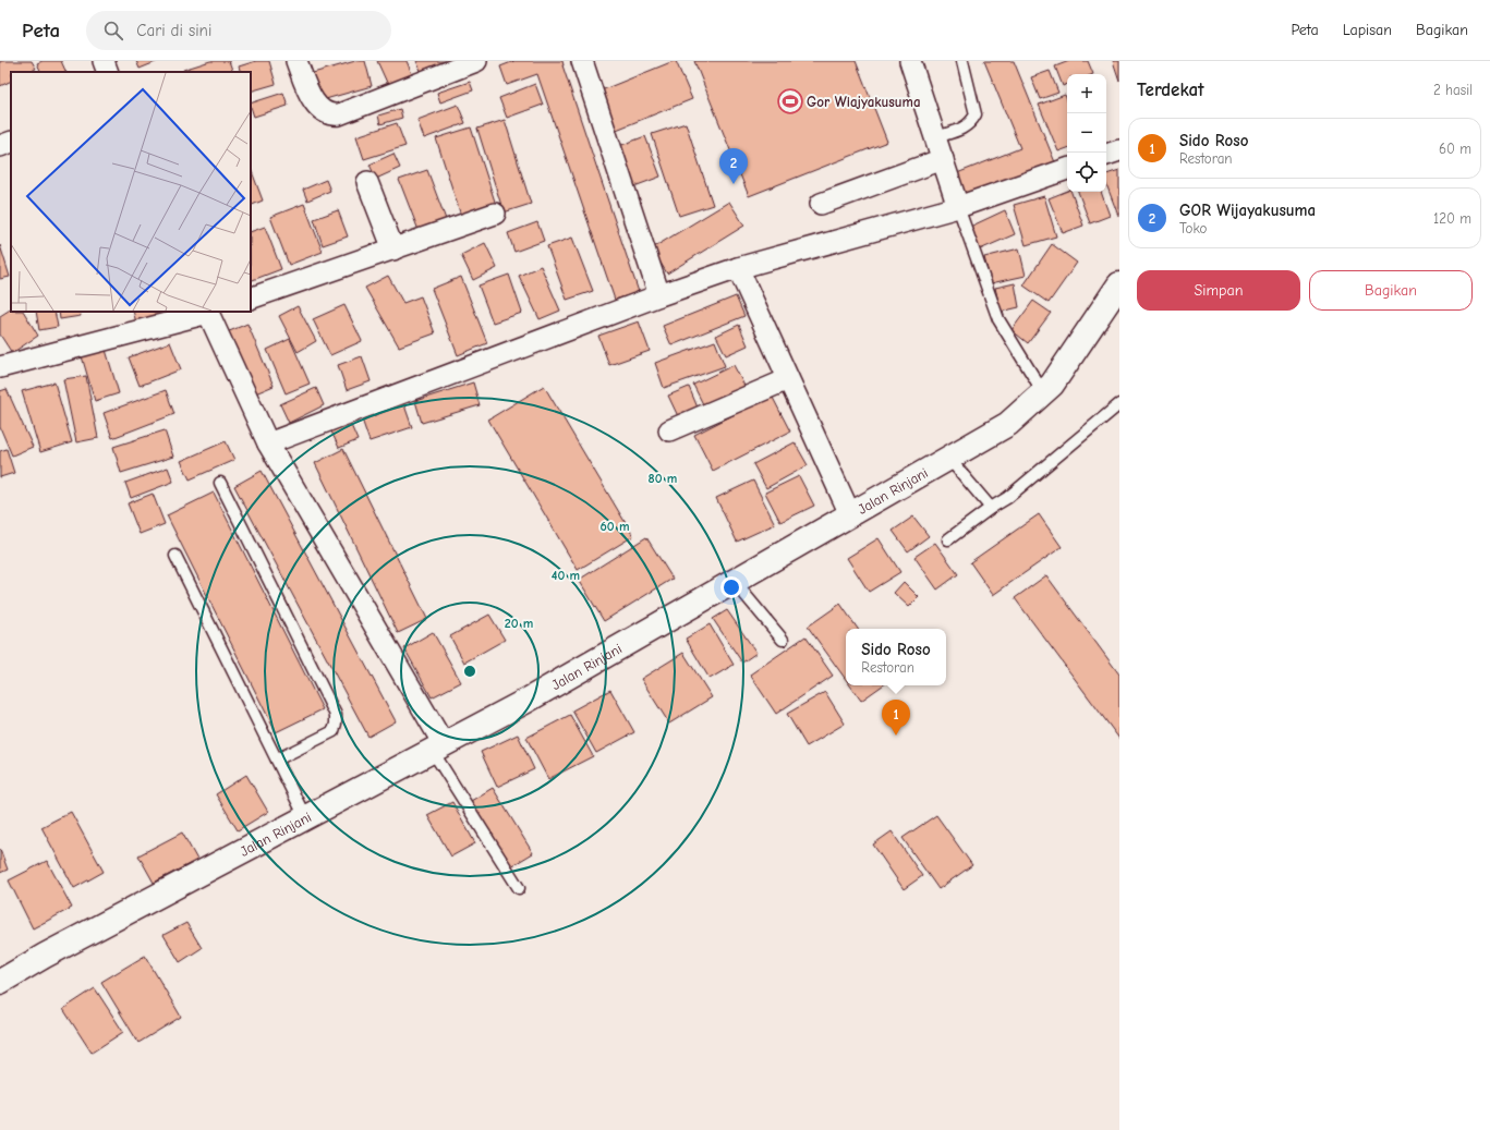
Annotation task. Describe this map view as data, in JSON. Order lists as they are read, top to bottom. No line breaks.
{"streets":{"street":["Jalan Rinjani"]},"places":{"sports":["Gor Wiajyakusuma"]},"page":{"header":"Peta","search":"Cari di sini","nav":["Peta","Lapisan","Bagikan"],"heading":["Terdekat","2 hasil"],"map_buttons":["+","−"],"list":[{"mark":"1","name":"Sido Roso","note":"Restoran","value":"60 m"},{"mark":"2","name":"GOR Wijayakusuma","note":"Toko","value":"120 m"}],"pins":["2","1"],"buttons":["Simpan","Bagikan"],"popup":["Sido Roso","Restoran"]},"rings":["80 m","60 m","40 m","20 m"]}
